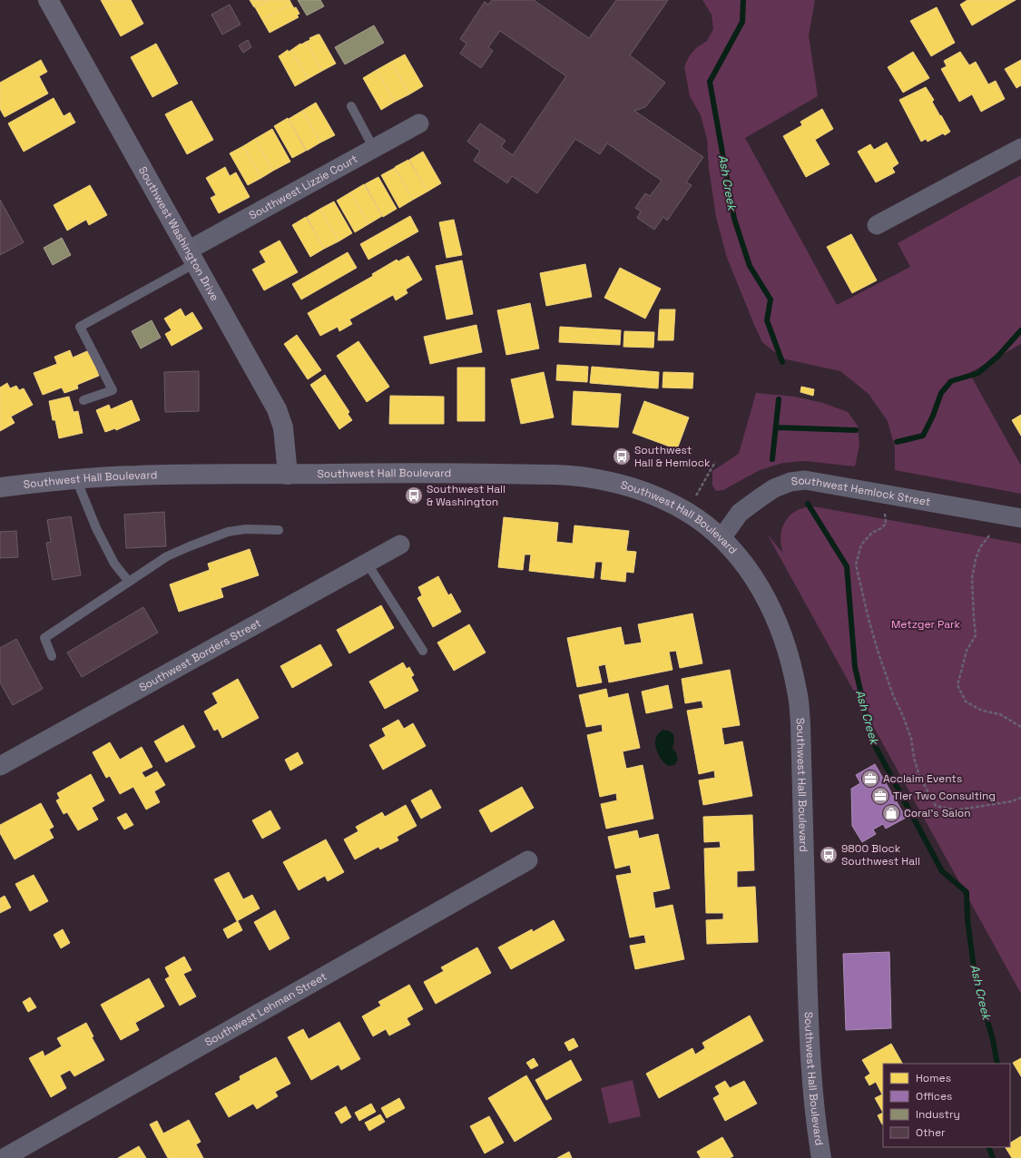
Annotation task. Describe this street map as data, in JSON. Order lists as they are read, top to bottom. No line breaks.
{"streets":{"main road":["Southwest Washington Drive","Southwest Hall Boulevard"],"street":["Southwest Lizzie Court","Southwest Hemlock Street","Southwest Borders Street","Southwest Lehman Street"]},"crossings":[["Southwest Lizzie Court","Southwest Washington Drive"],["Southwest Washington Drive","Southwest Hall Boulevard"],["Southwest Hall Boulevard","Southwest Hemlock Street"]],"water":["Ash Creek"],"parks":["Metzger Park"],"places":{"bus stop":["Southwest Hall & Hemlock","Southwest Hall & Washington","9800 Block Southwest Hall"],"office":["Acclaim Events","Tier Two Consulting"],"shop":["Coral's Salon"]},"legend":["Homes","Offices","Industry","Other"]}
